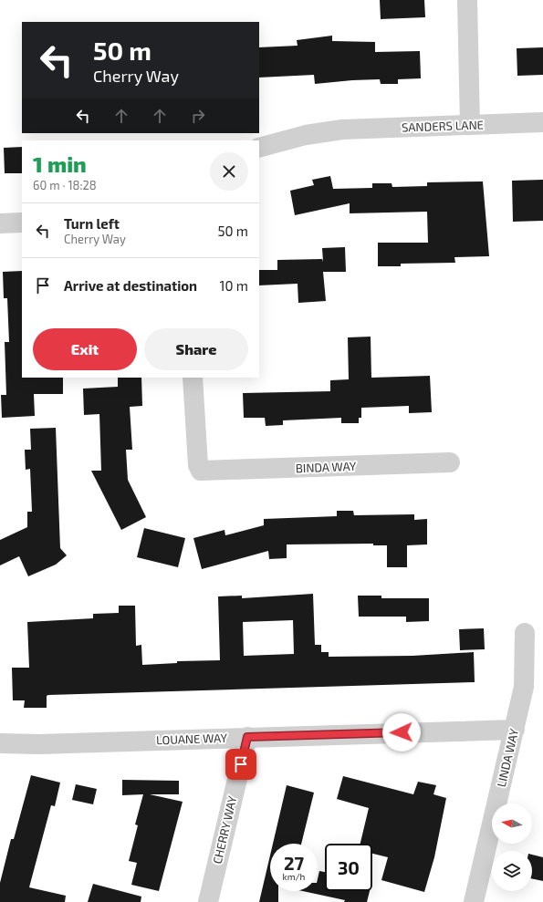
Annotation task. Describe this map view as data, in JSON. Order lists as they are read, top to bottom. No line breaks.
{"streets":{"street":["SANDERS LANE","BINDA WAY","LOUANE WAY","LINDA WAY","CHERRY WAY"]},"crossings":[["LOUANE WAY","LINDA WAY"],["LOUANE WAY","CHERRY WAY"]],"north":"left","page":{"turn":["50 m","Cherry Way"],"heading":["1 min","60 m · 18:28"],"list":[{"name":"Turn left","note":"Cherry Way","value":"50 m"},{"name":"Arrive at destination","value":"10 m"}],"buttons":["Exit","Share"],"speed":"27 km/h","limit":"30"}}
